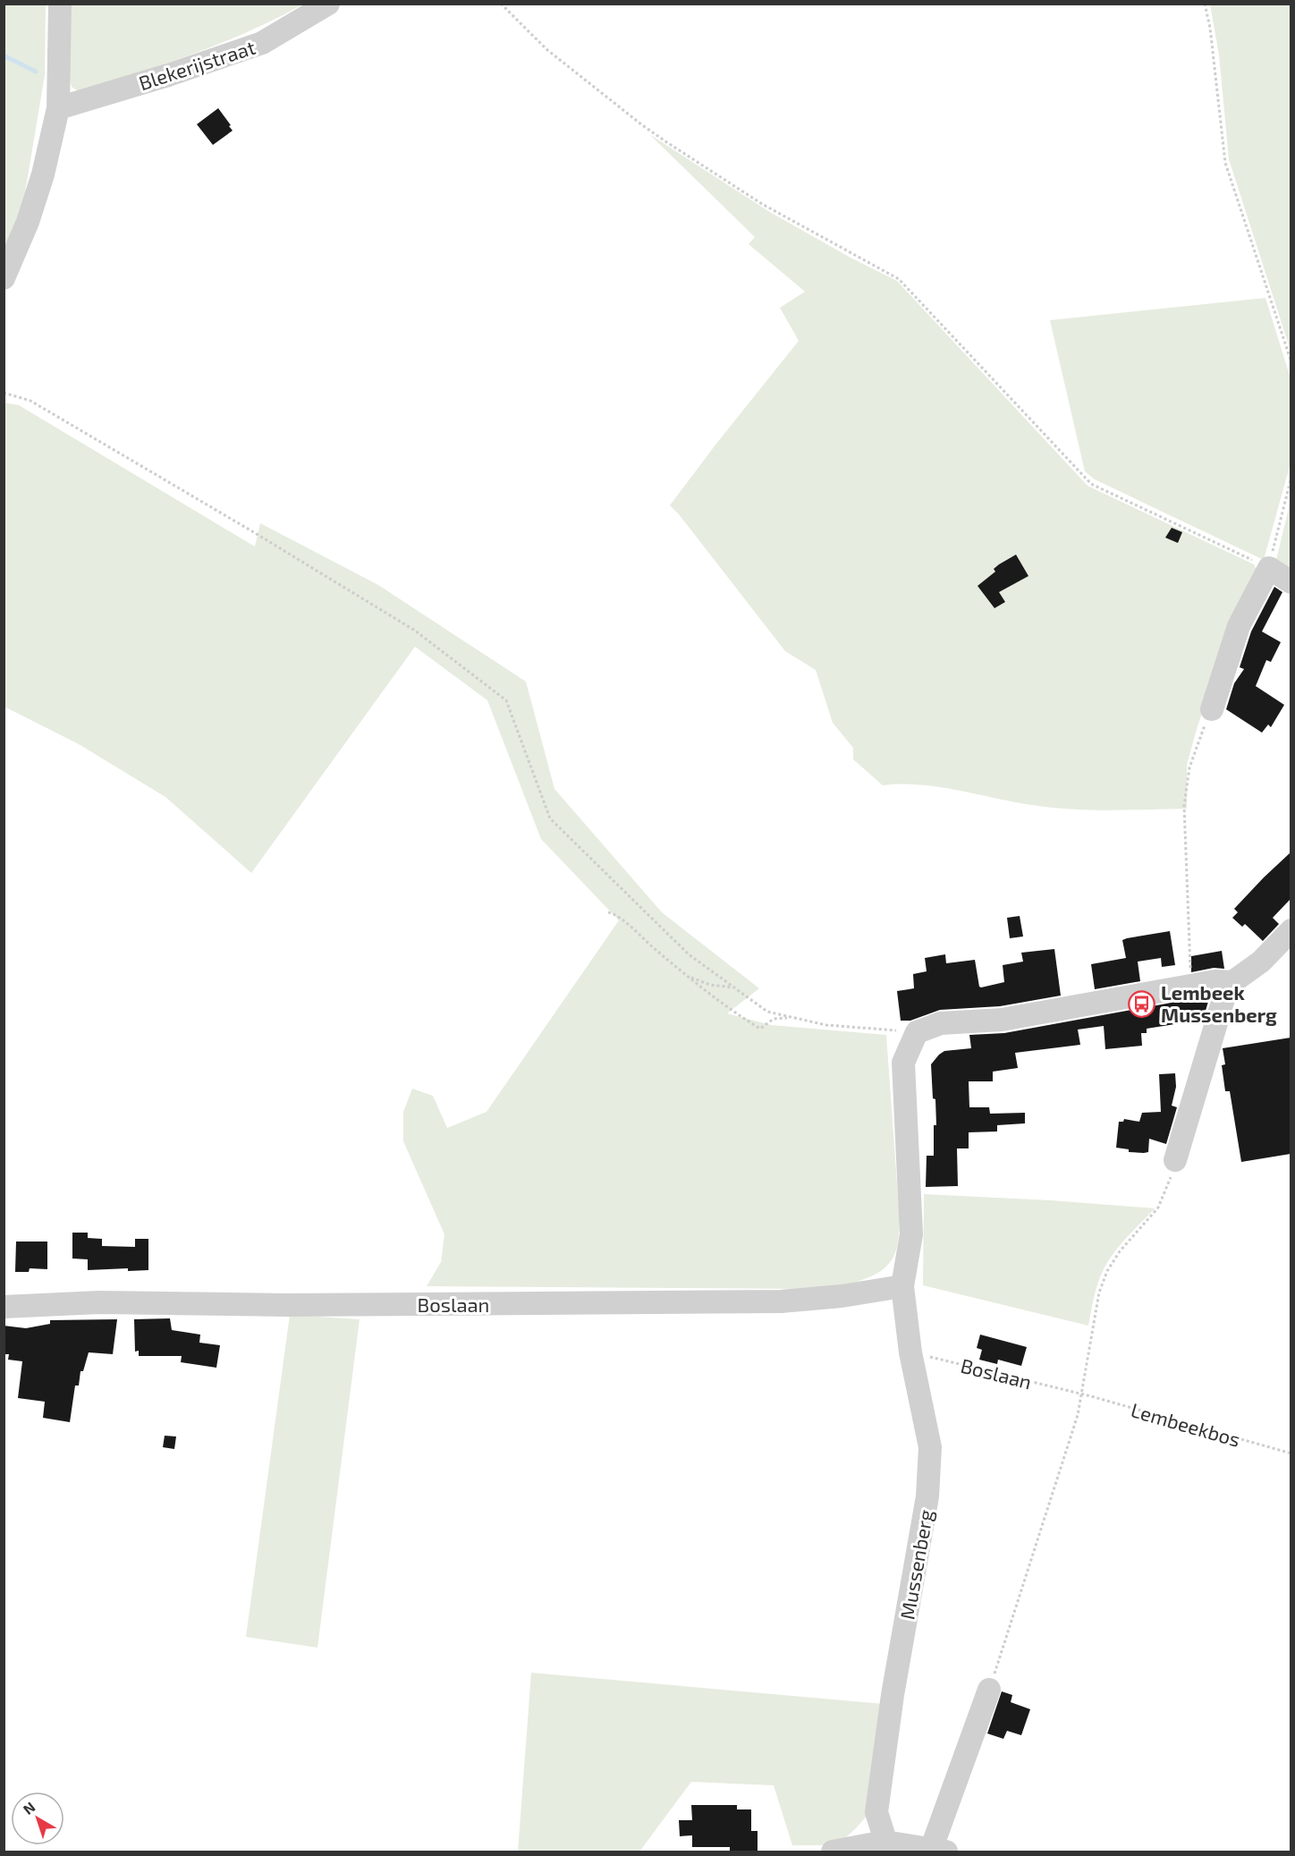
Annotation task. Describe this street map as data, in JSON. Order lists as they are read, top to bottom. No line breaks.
{"streets":{"street":["Blekerijstraat","Boslaan","Mussenberg"],"path":["Lembeekbos"]},"crossings":[["Boslaan","Lembeekbos"],["Boslaan","Mussenberg"]],"places":{"bus stop":["Lembeek Mussenberg"]},"north":"top left"}
